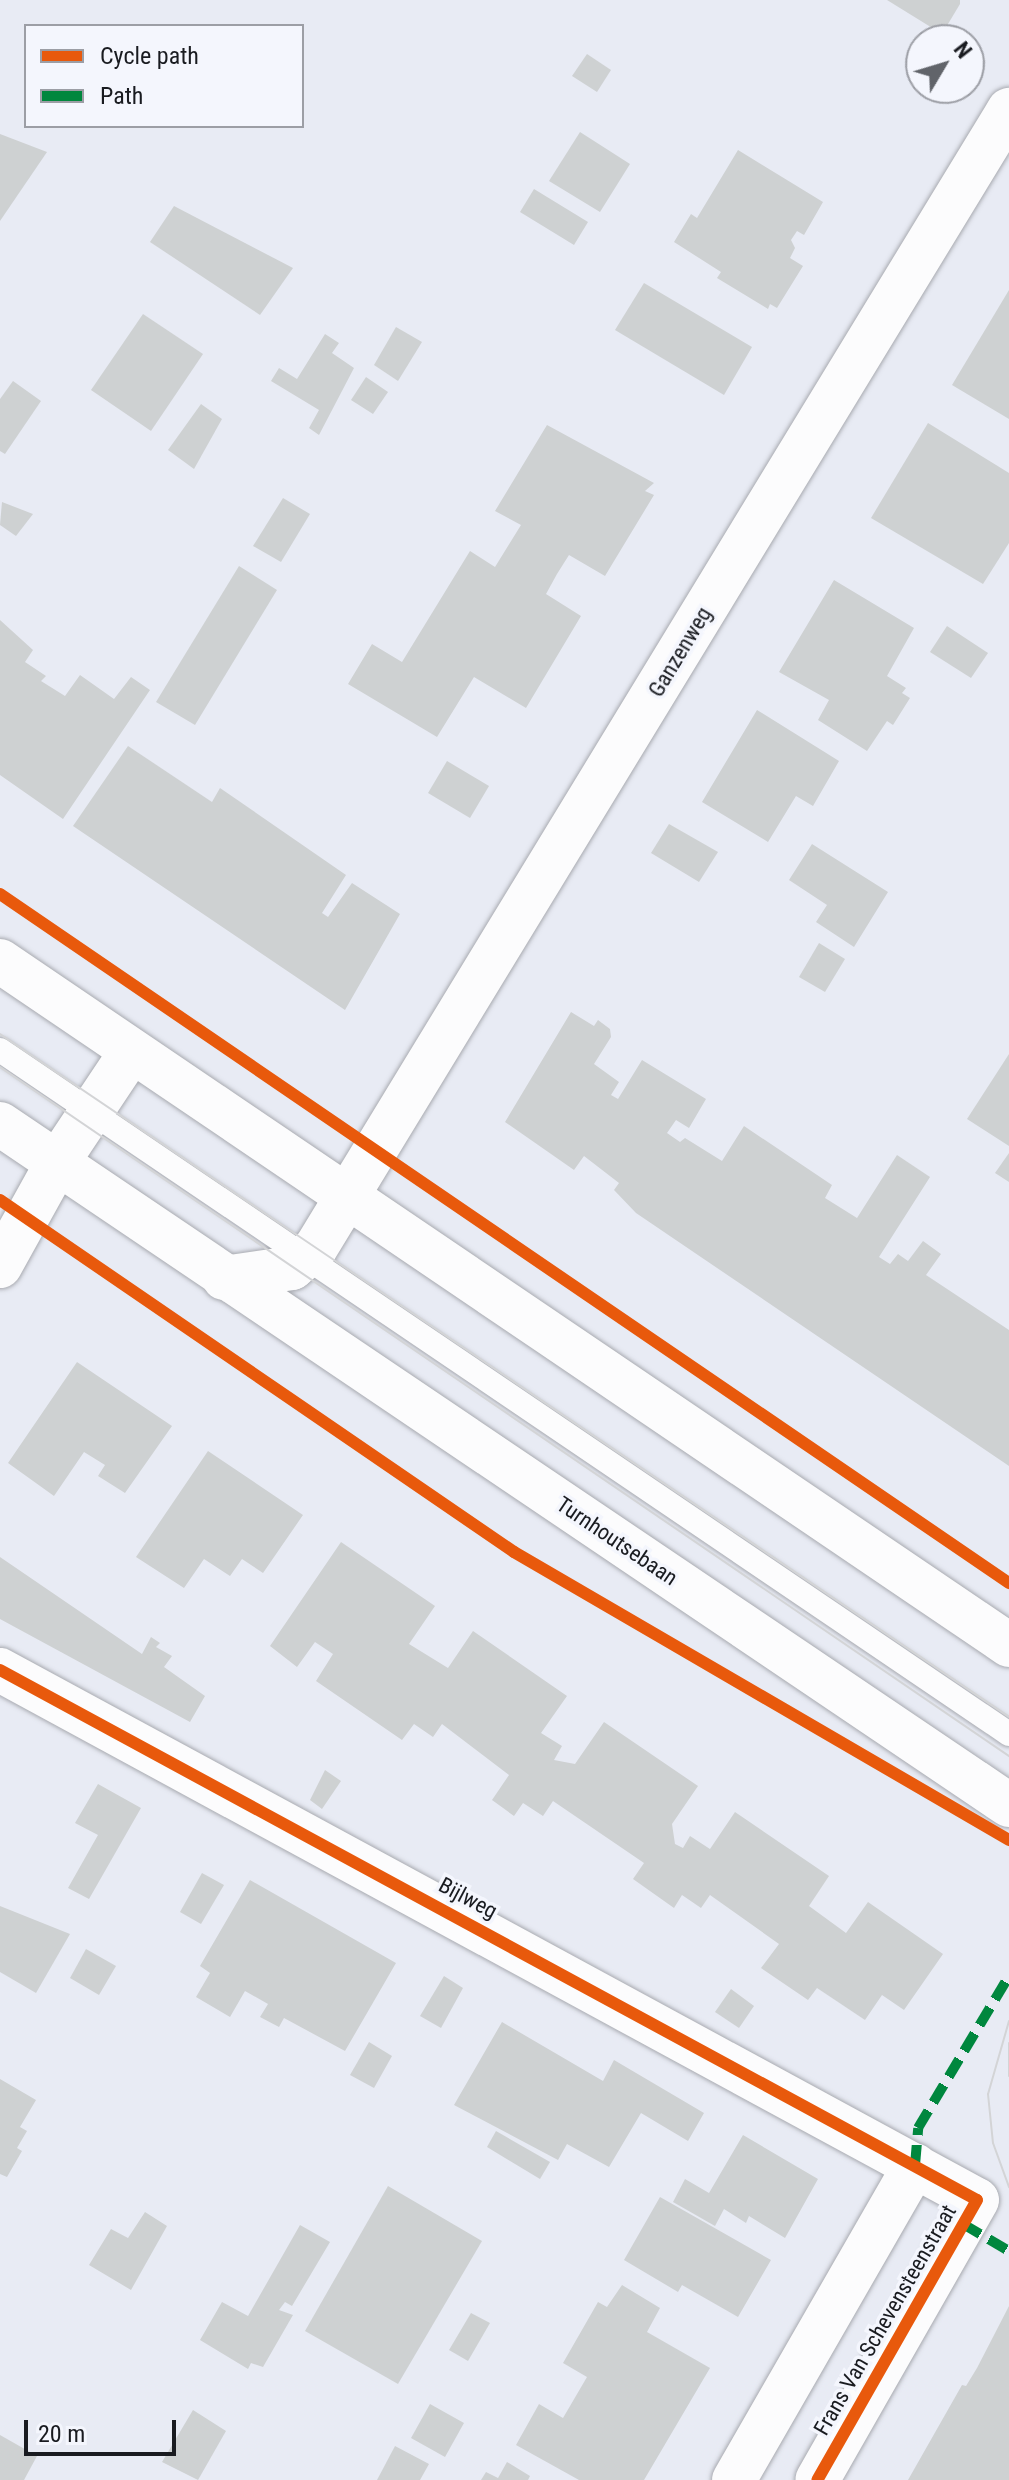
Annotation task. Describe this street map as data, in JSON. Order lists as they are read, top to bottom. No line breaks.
{"streets":{"street":["Ganzenweg","Turnhoutsebaan","Bijlweg","Frans Van Schevensteenstraat"]},"crossings":[["Bijlweg","Frans Van Schevensteenstraat"]],"legend":["Cycle path","Path"],"scale_bar":"20 m","north":"top right"}
